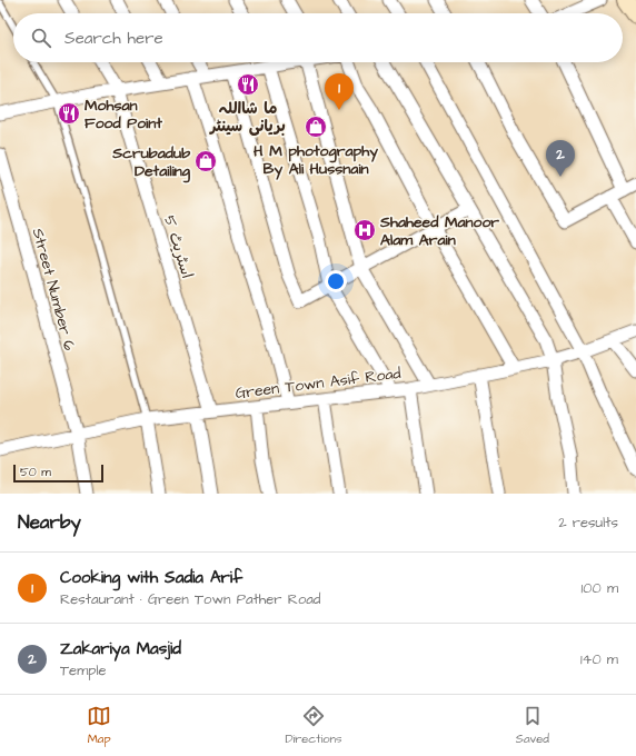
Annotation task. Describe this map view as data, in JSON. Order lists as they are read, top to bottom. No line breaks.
{"streets":{"street":["اسٹریٹ 5","Street Number 6","Green Town Asif Road"]},"crossings":[["اسٹریٹ 5","Green Town Asif Road"],["Street Number 6","Green Town Asif Road"]],"places":{"restaurant":["ما شااللہ بریانی سینٹر","Mohsan Food Point"],"shop":["H M photography By Ali Hussnain","Scrubadub Detailing"],"hospital":["Shaheed Manoor Alam Arain"]},"scale_bar":"50 m","page":{"search":"Search here","pins":["1","2"],"scale":"50 m","heading":["Nearby","2 results"],"list":[{"mark":"1","name":"Cooking with Sadia Arif","note":"Restaurant · Green Town Pather Road","value":"100 m"},{"mark":"2","name":"Zakariya Masjid","note":"Temple","value":"140 m"}],"nav":["Map","Directions","Saved"]}}
